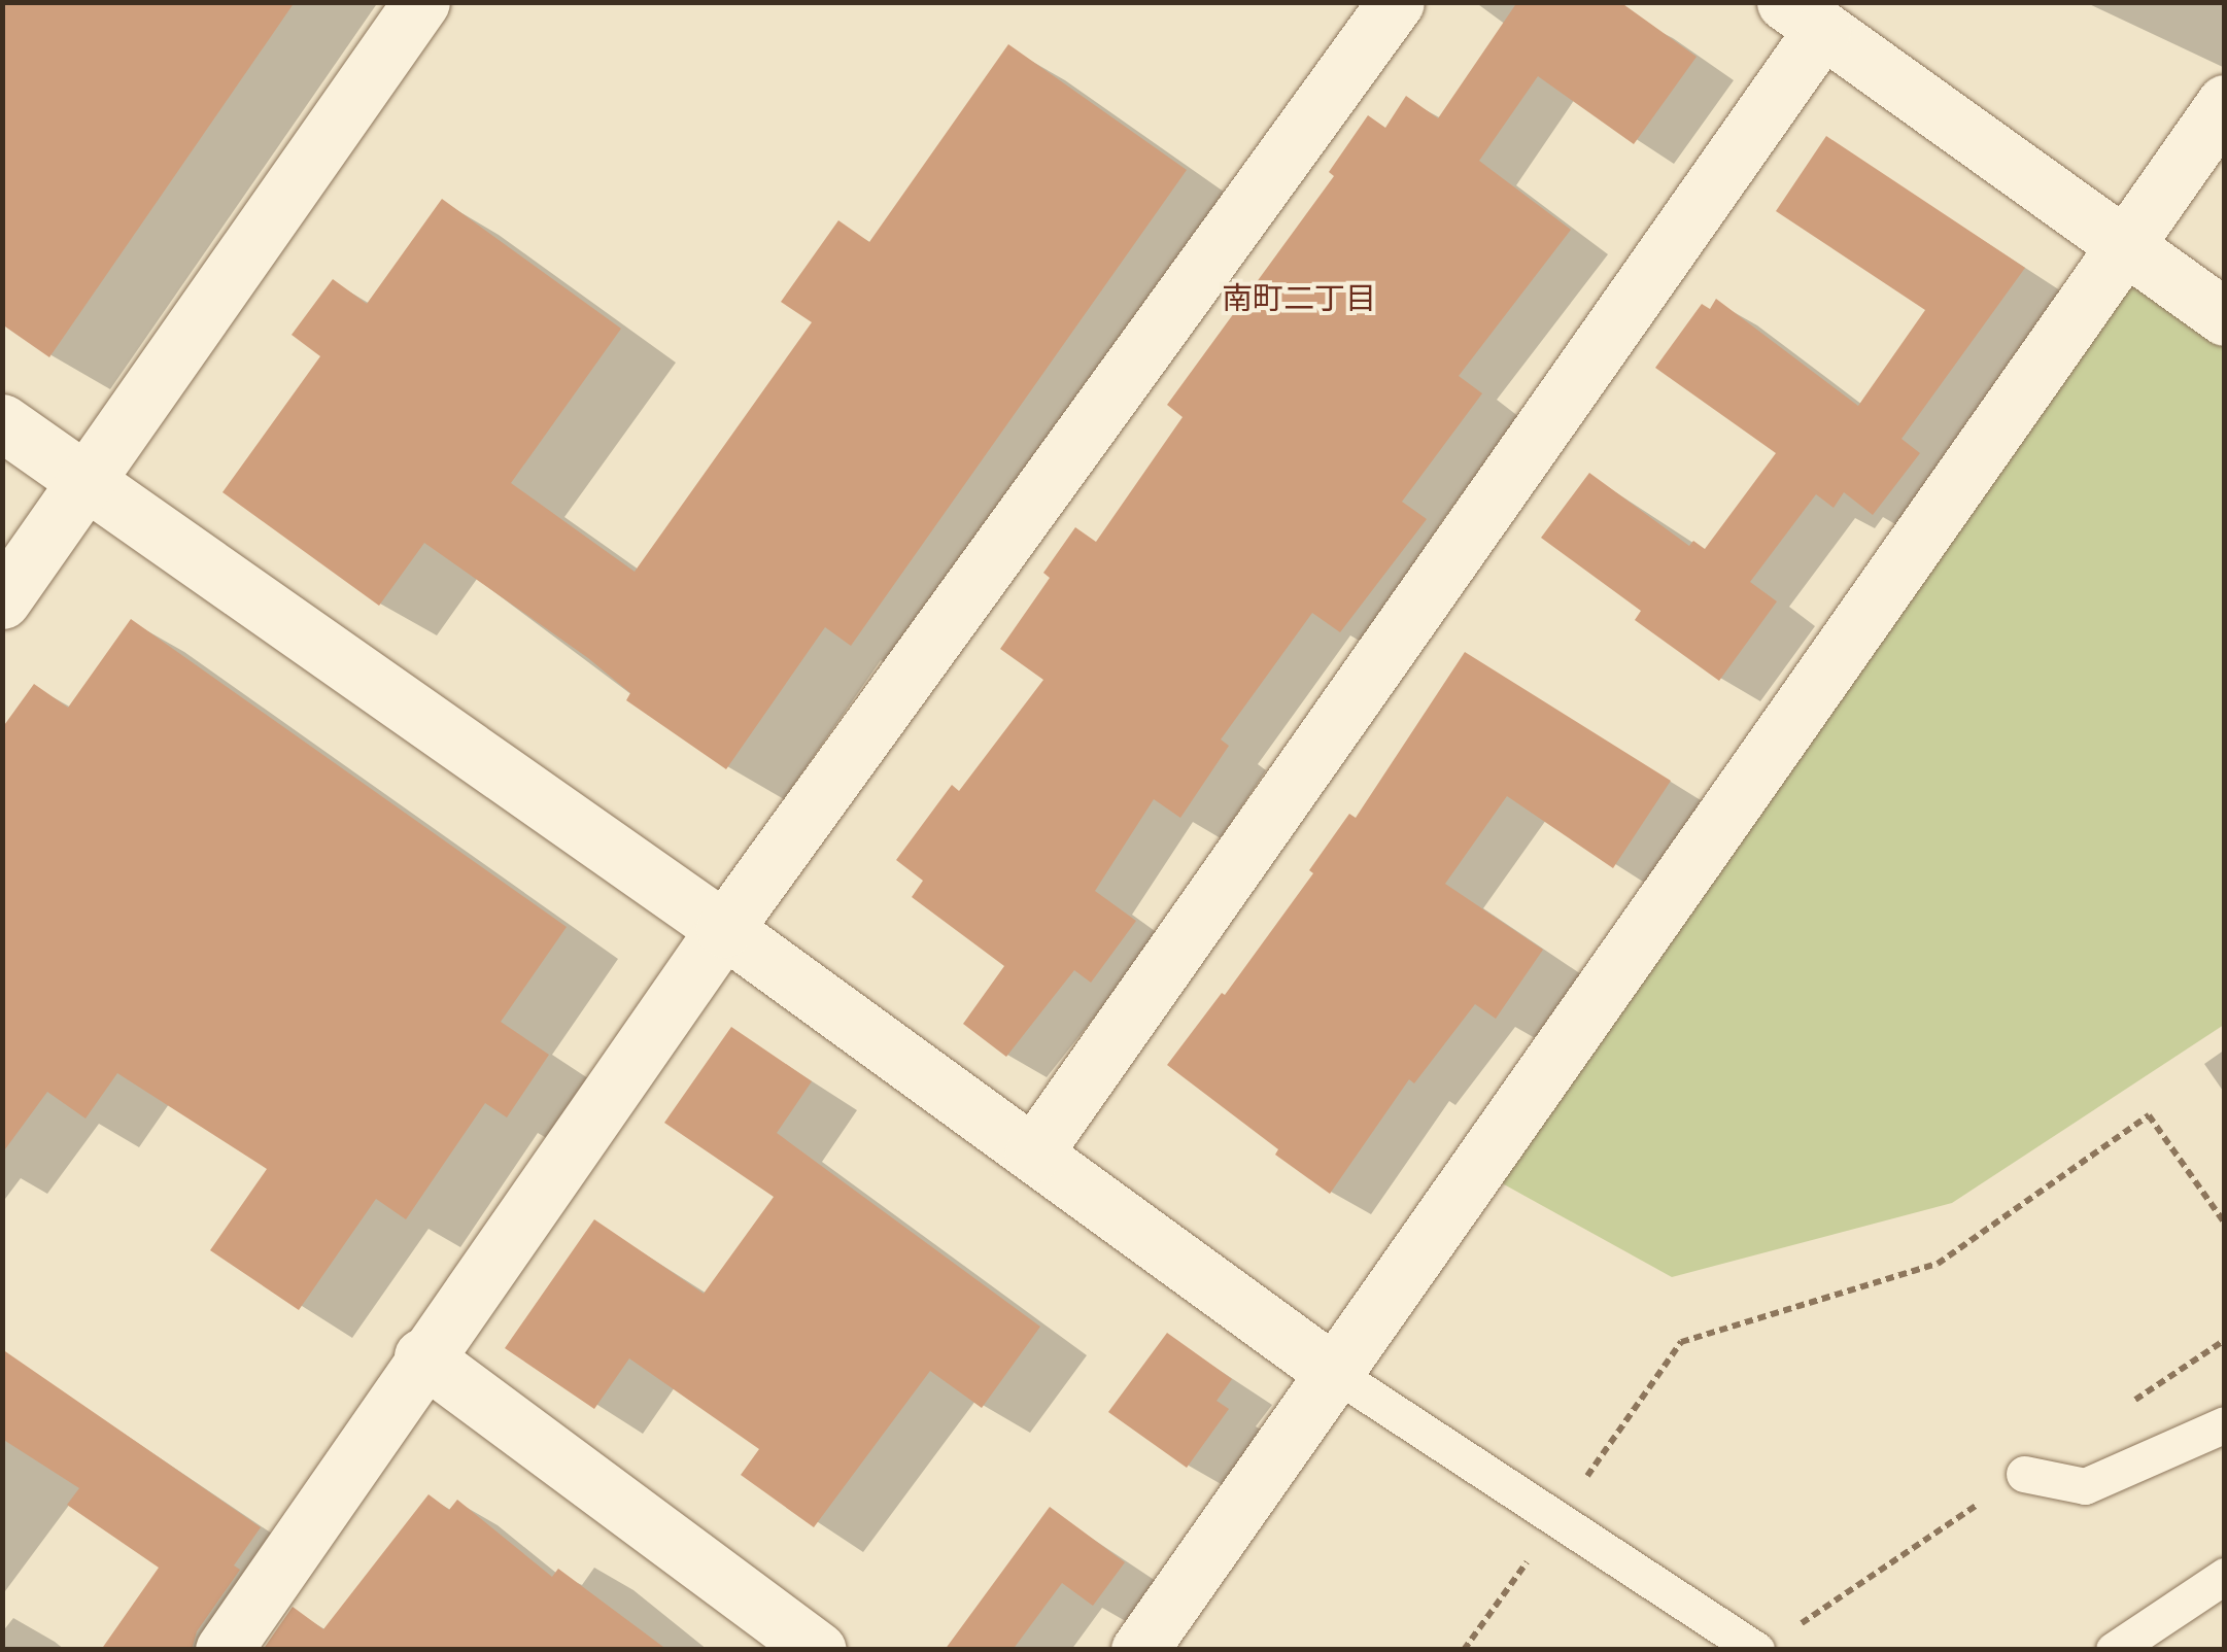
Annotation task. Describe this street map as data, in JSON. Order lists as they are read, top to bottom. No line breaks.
{"districts":["南町二丁目"]}
